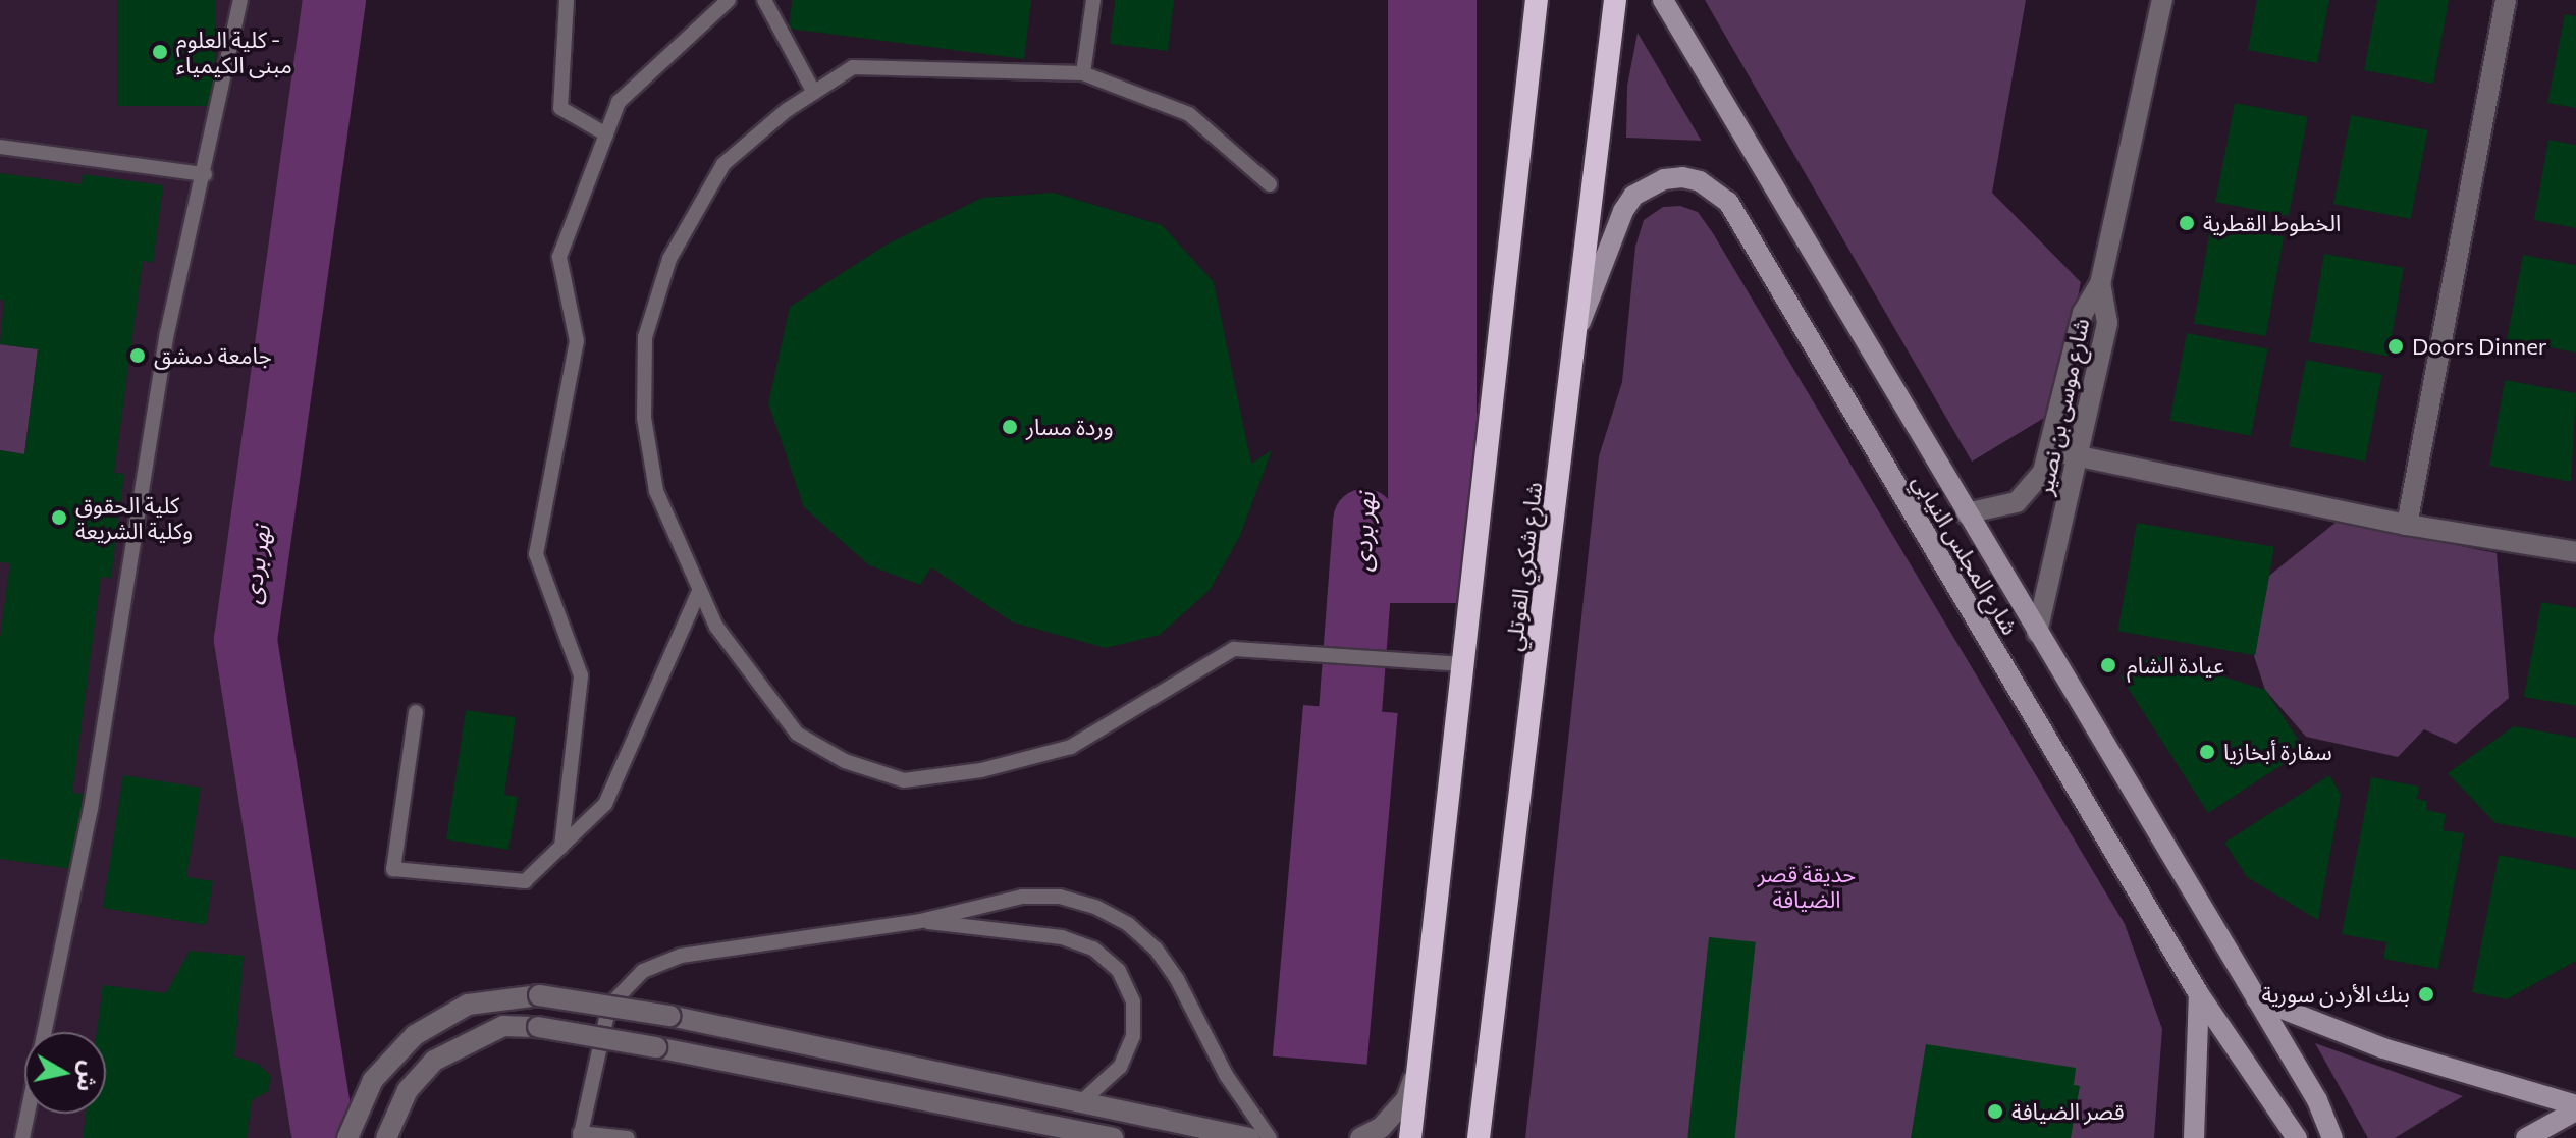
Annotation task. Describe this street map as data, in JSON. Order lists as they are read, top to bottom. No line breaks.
{"streets":{"highway":["شارع شكري القوتلي"],"main road":["شارع المجلس النيابي"],"street":["شارع موسى بن نصير"]},"crossings":[["شارع موسى بن نصير","شارع المجلس النيابي"],["شارع المجلس النيابي","شارع شكري القوتلي"]],"water":["نهر بردى"],"parks":["حديقة قصر الضيافة"],"places":["كلية العلوم - مبنى الكيمياء","الخطوط القطرية","Doors Dinner","جامعة دمشق","وردة مسار","كلية الحقوق وكلية الشريعة","عيادة الشام","سفارة أبخازيا","بنك الأردن سورية","قصر الضيافة"],"north":"right"}
